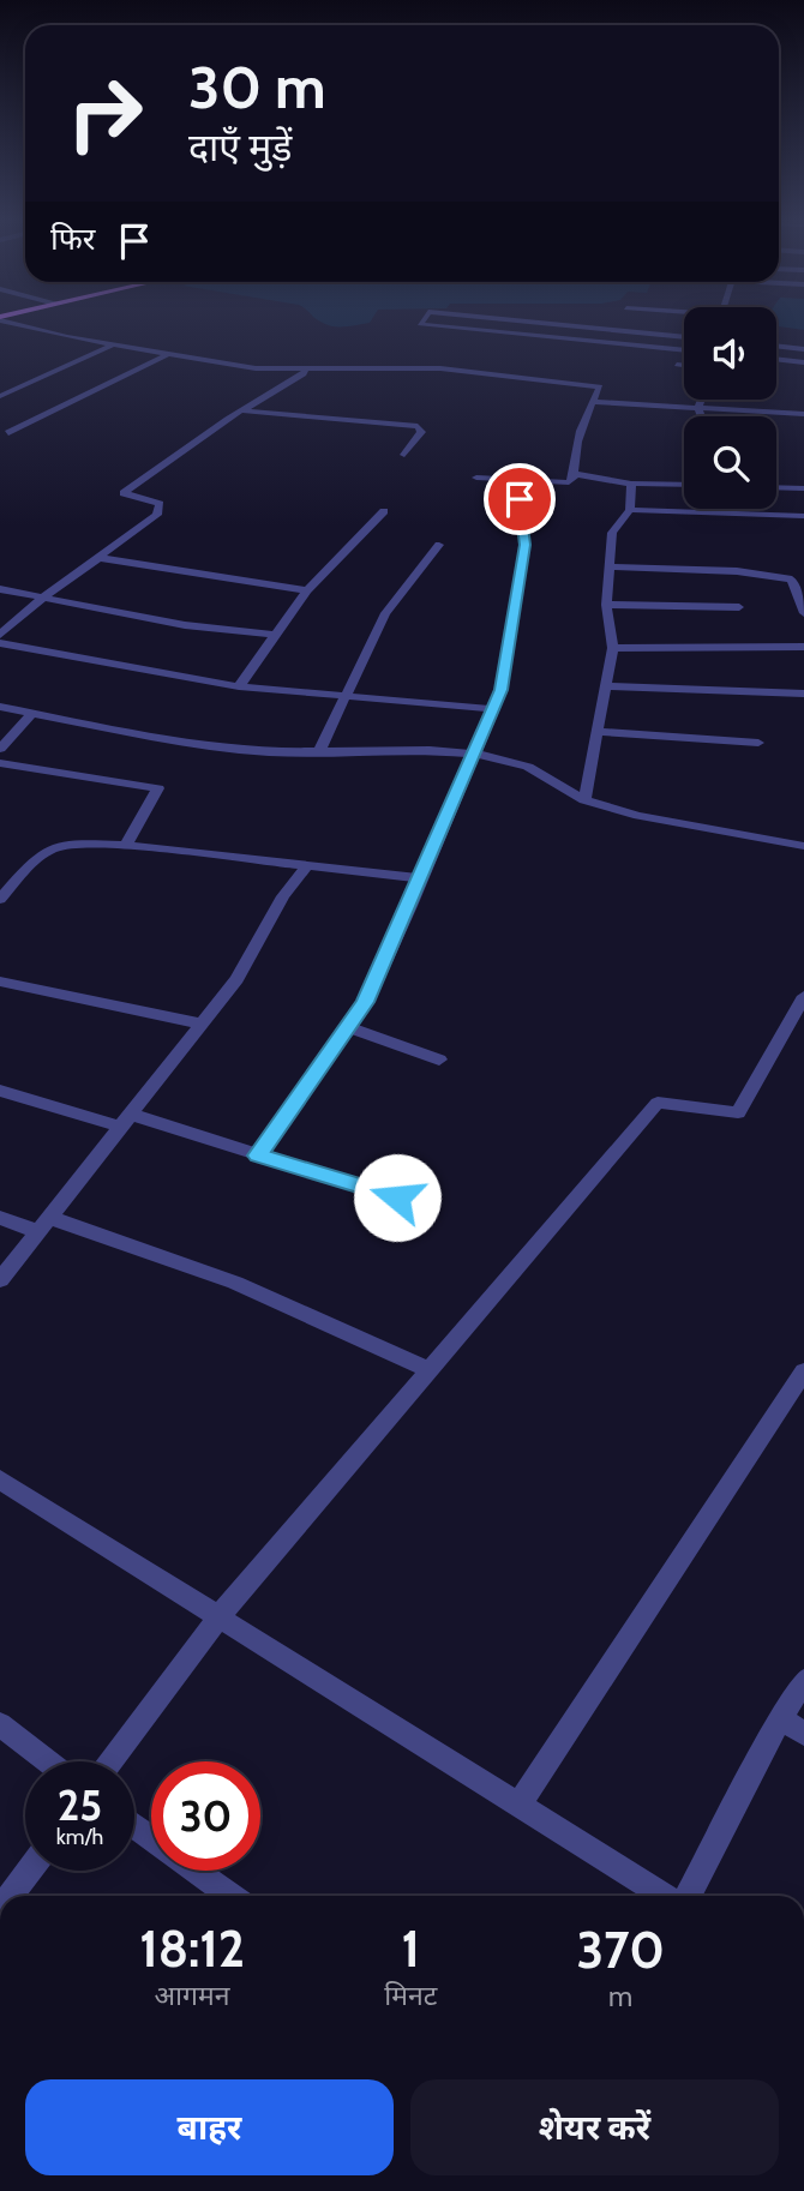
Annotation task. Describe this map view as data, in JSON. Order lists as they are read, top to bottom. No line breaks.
{"page":{"turn":["30 m","दाएँ मुड़ें"],"then":"फिर","speed":"25 km/h","limit":"30","eta":["18:12","आगमन","1","मिनट","370","m"],"buttons":["बाहर","शेयर करें"]}}
